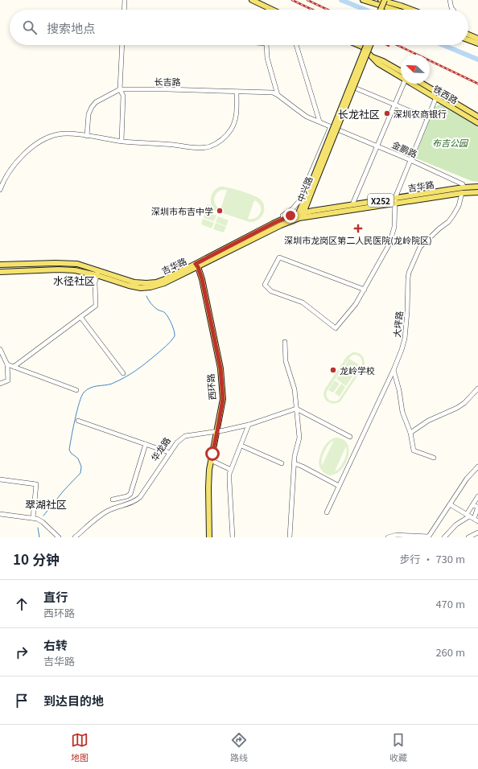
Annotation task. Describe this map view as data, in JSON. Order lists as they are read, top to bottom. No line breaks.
{"streets":{"main road":["铁西路","吉华路","中兴路","X252","西环路"],"street":["长吉路","金鹏路","大坪路","华龙路"]},"crossings":[["长吉路","金鹏路"],["金鹏路","吉华路"],["金鹏路","大坪路"],["吉华路","中兴路"],["吉华路","大坪路"],["吉华路","西环路"],["西环路","华龙路"]],"districts":["长龙社区","水径社区","翠湖社区"],"parks":["布吉公园"],"places":{"other":["深圳农商银行","深圳市布吉中学","龙岭学校"],"health":["深圳市龙岗区第二人民医院(龙岭院区)"]},"north":"top left","page":{"search":"搜索地点","heading":["10 分钟","步行 · 730 m"],"list":[["直行","西环路","470 m"],["右转","吉华路","260 m"],"到达目的地"],"nav":["地图","路线","收藏"]}}
